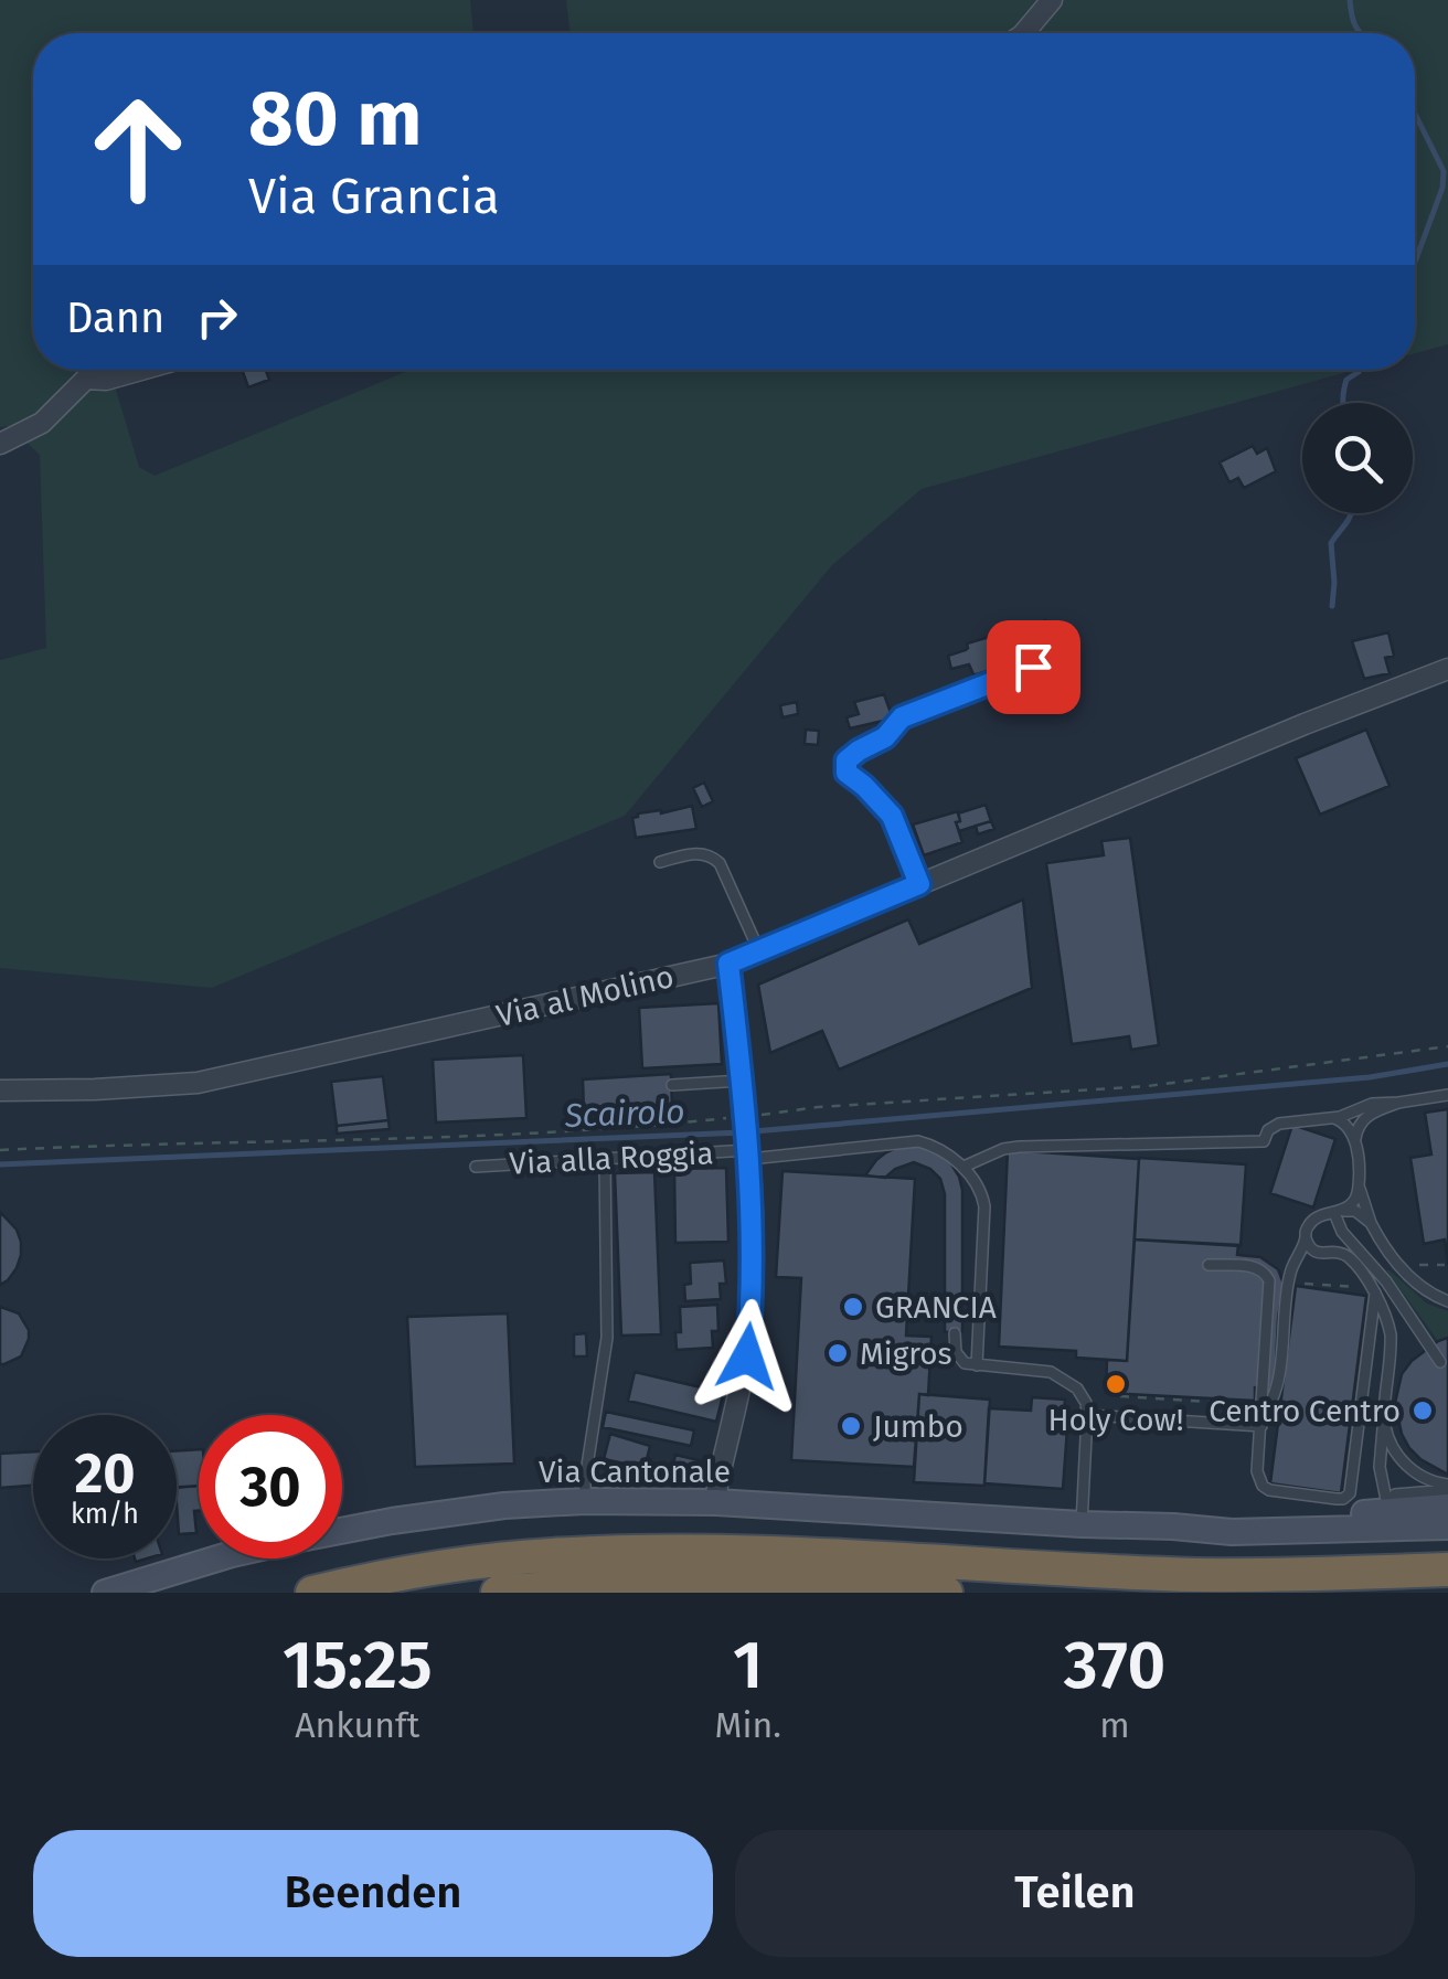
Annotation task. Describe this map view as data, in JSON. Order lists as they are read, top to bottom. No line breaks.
{"streets":{"main road":["Via Cantonale"],"street":["Via al Molino"],"lane":["Via alla Roggia"]},"water":["Scairolo"],"places":["GRANCIA","Migros","Holy Cow!","Centro Centro","Jumbo"],"page":{"turn":["80 m","Via Grancia"],"then":"Dann","speed":"20 km/h","limit":"30","eta":["15:25","Ankunft","1","Min.","370","m"],"buttons":["Beenden","Teilen"]}}
